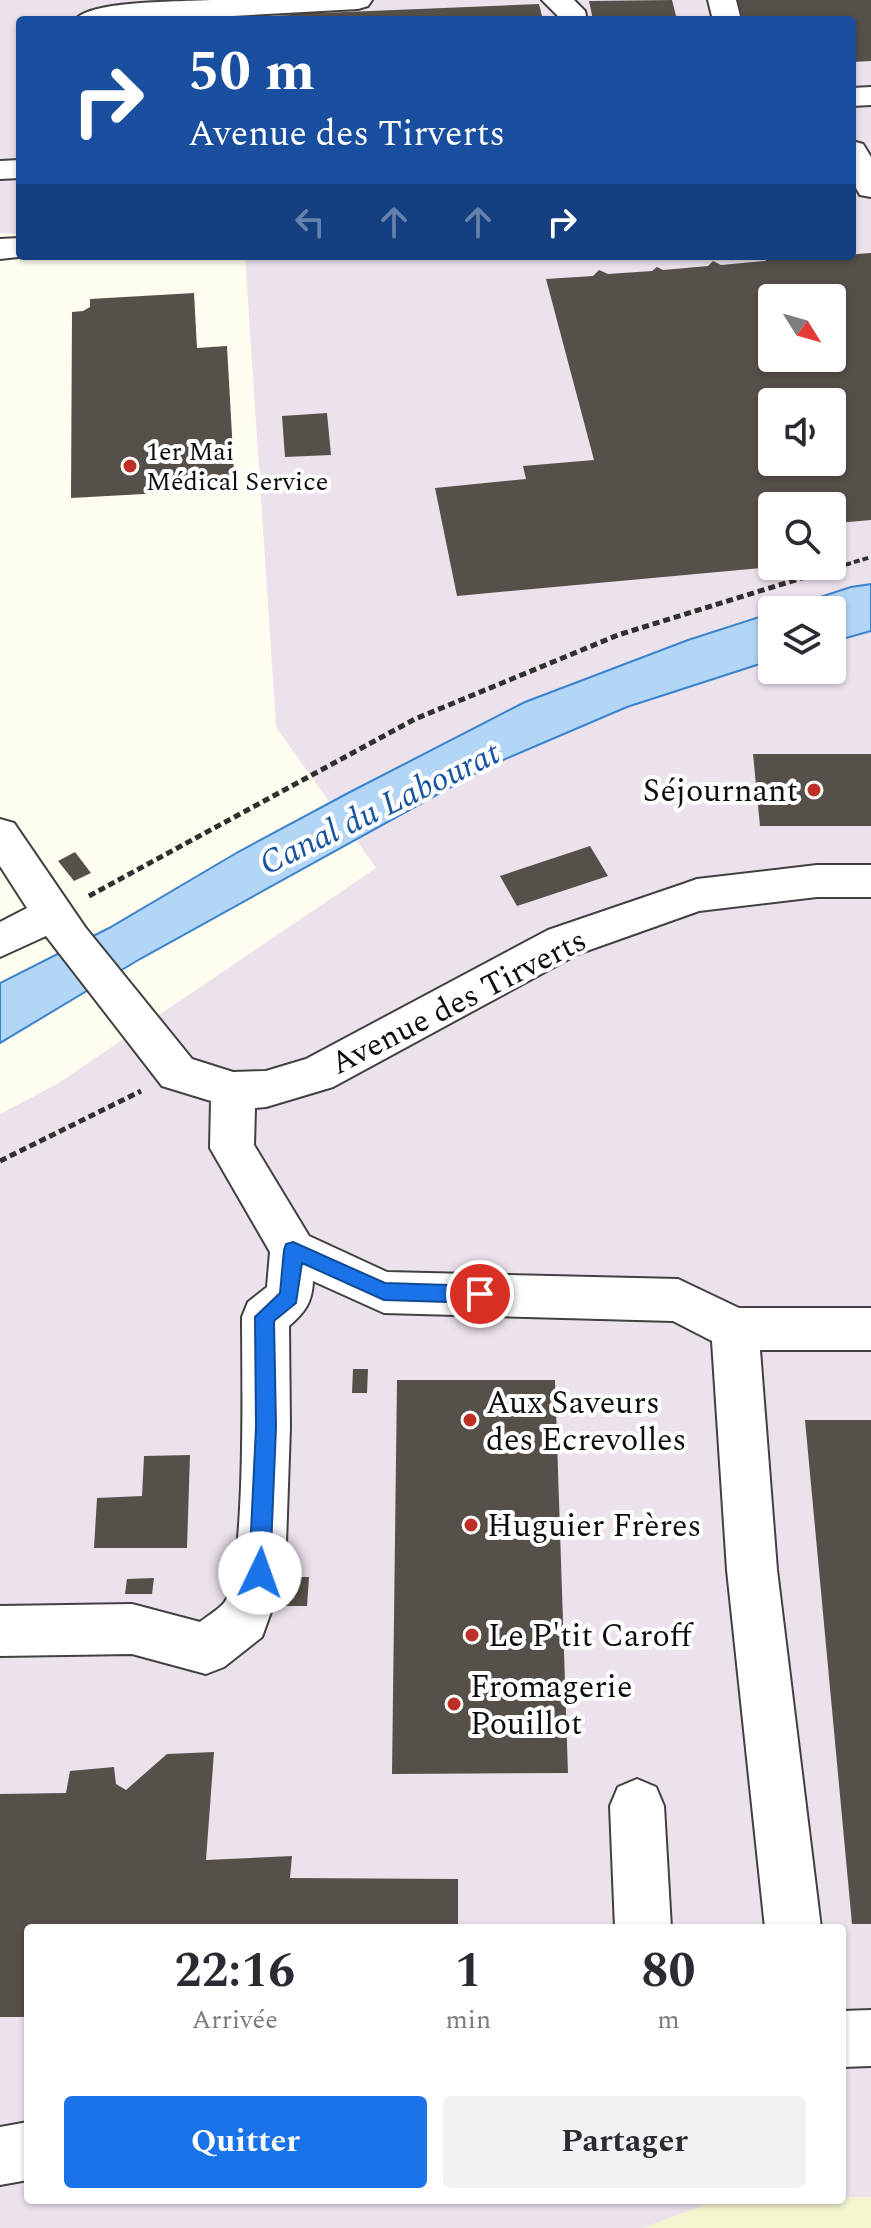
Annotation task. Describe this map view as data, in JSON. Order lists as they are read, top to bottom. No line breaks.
{"streets":{"street":["Avenue des Tirverts"]},"water":["Canal du Labourat"],"places":["1er Mai Médical Service","Séjournant","Aux Saveurs des Ecrevolles","Huguier Frères","Le P'tit Caroff","Fromagerie Pouillot"],"north":"bottom right","page":{"turn":["50 m","Avenue des Tirverts"],"eta":["22:16","Arrivée","1","min","80","m"],"buttons":["Quitter","Partager"]}}
